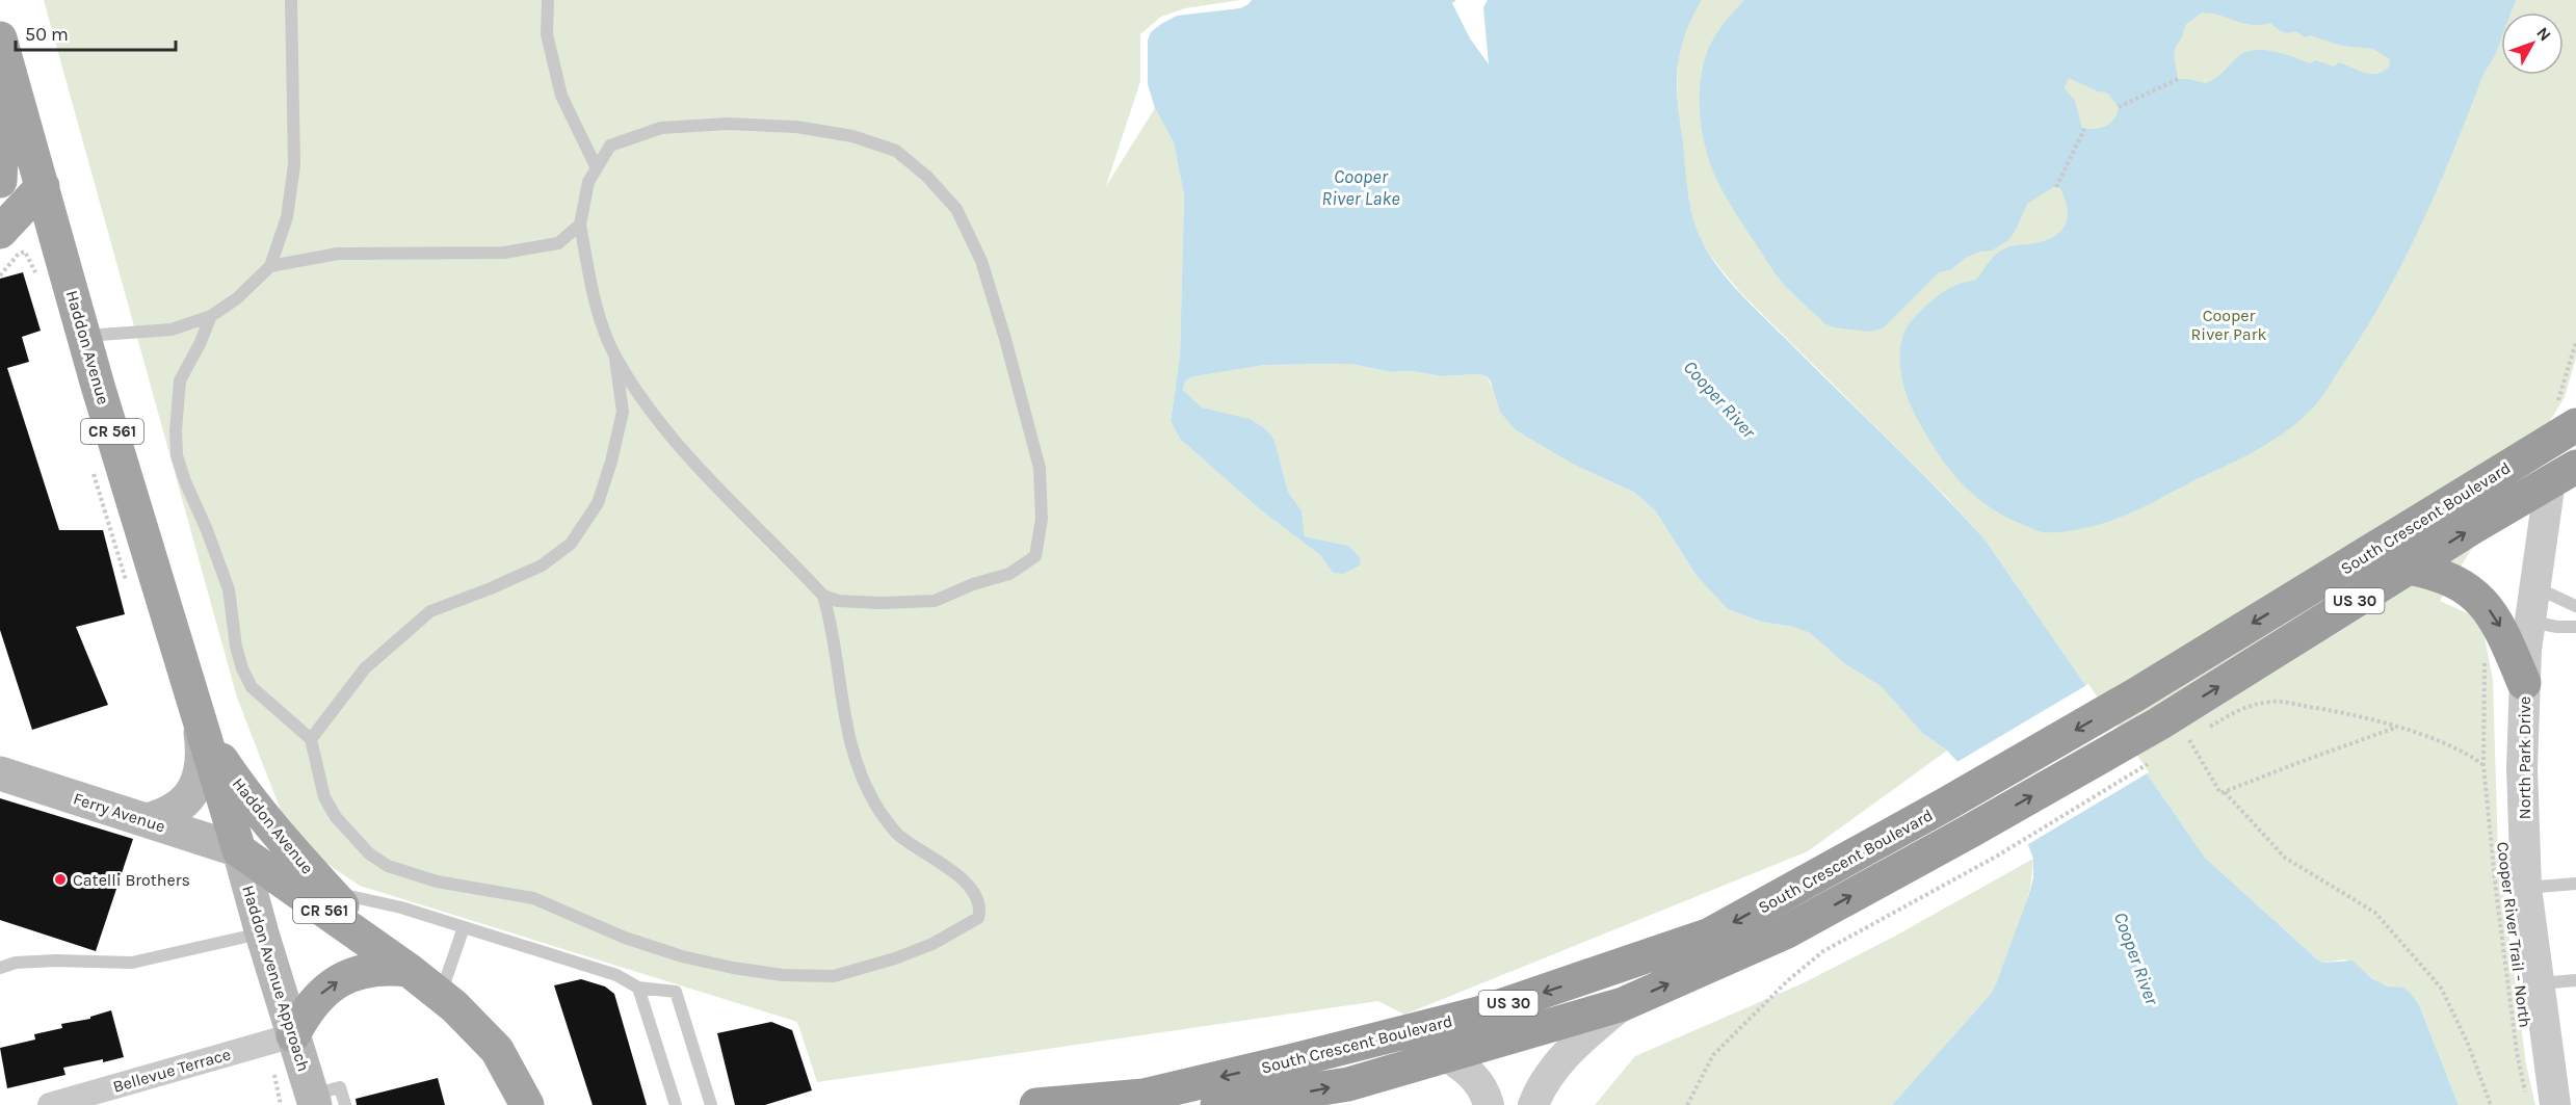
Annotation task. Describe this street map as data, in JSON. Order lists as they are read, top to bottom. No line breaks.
{"streets":{"highway":["South Crescent Boulevard","US 30","North Park Drive"],"main road":["Haddon Avenue","CR 561","Ferry Avenue","Haddon Avenue Approach"],"street":["Bellevue Terrace"],"path":["Cooper River Trail - North"]},"crossings":[["Haddon Avenue","Ferry Avenue"],["Haddon Avenue","Haddon Avenue Approach"],["South Crescent Boulevard","North Park Drive"],["Ferry Avenue","Haddon Avenue Approach"],["Haddon Avenue Approach","Bellevue Terrace"]],"water":["Cooper River Lake","Cooper River"],"parks":["Cooper River Park"],"places":["Catelli Brothers"],"scale_bar":"50 m","north":"top right"}
